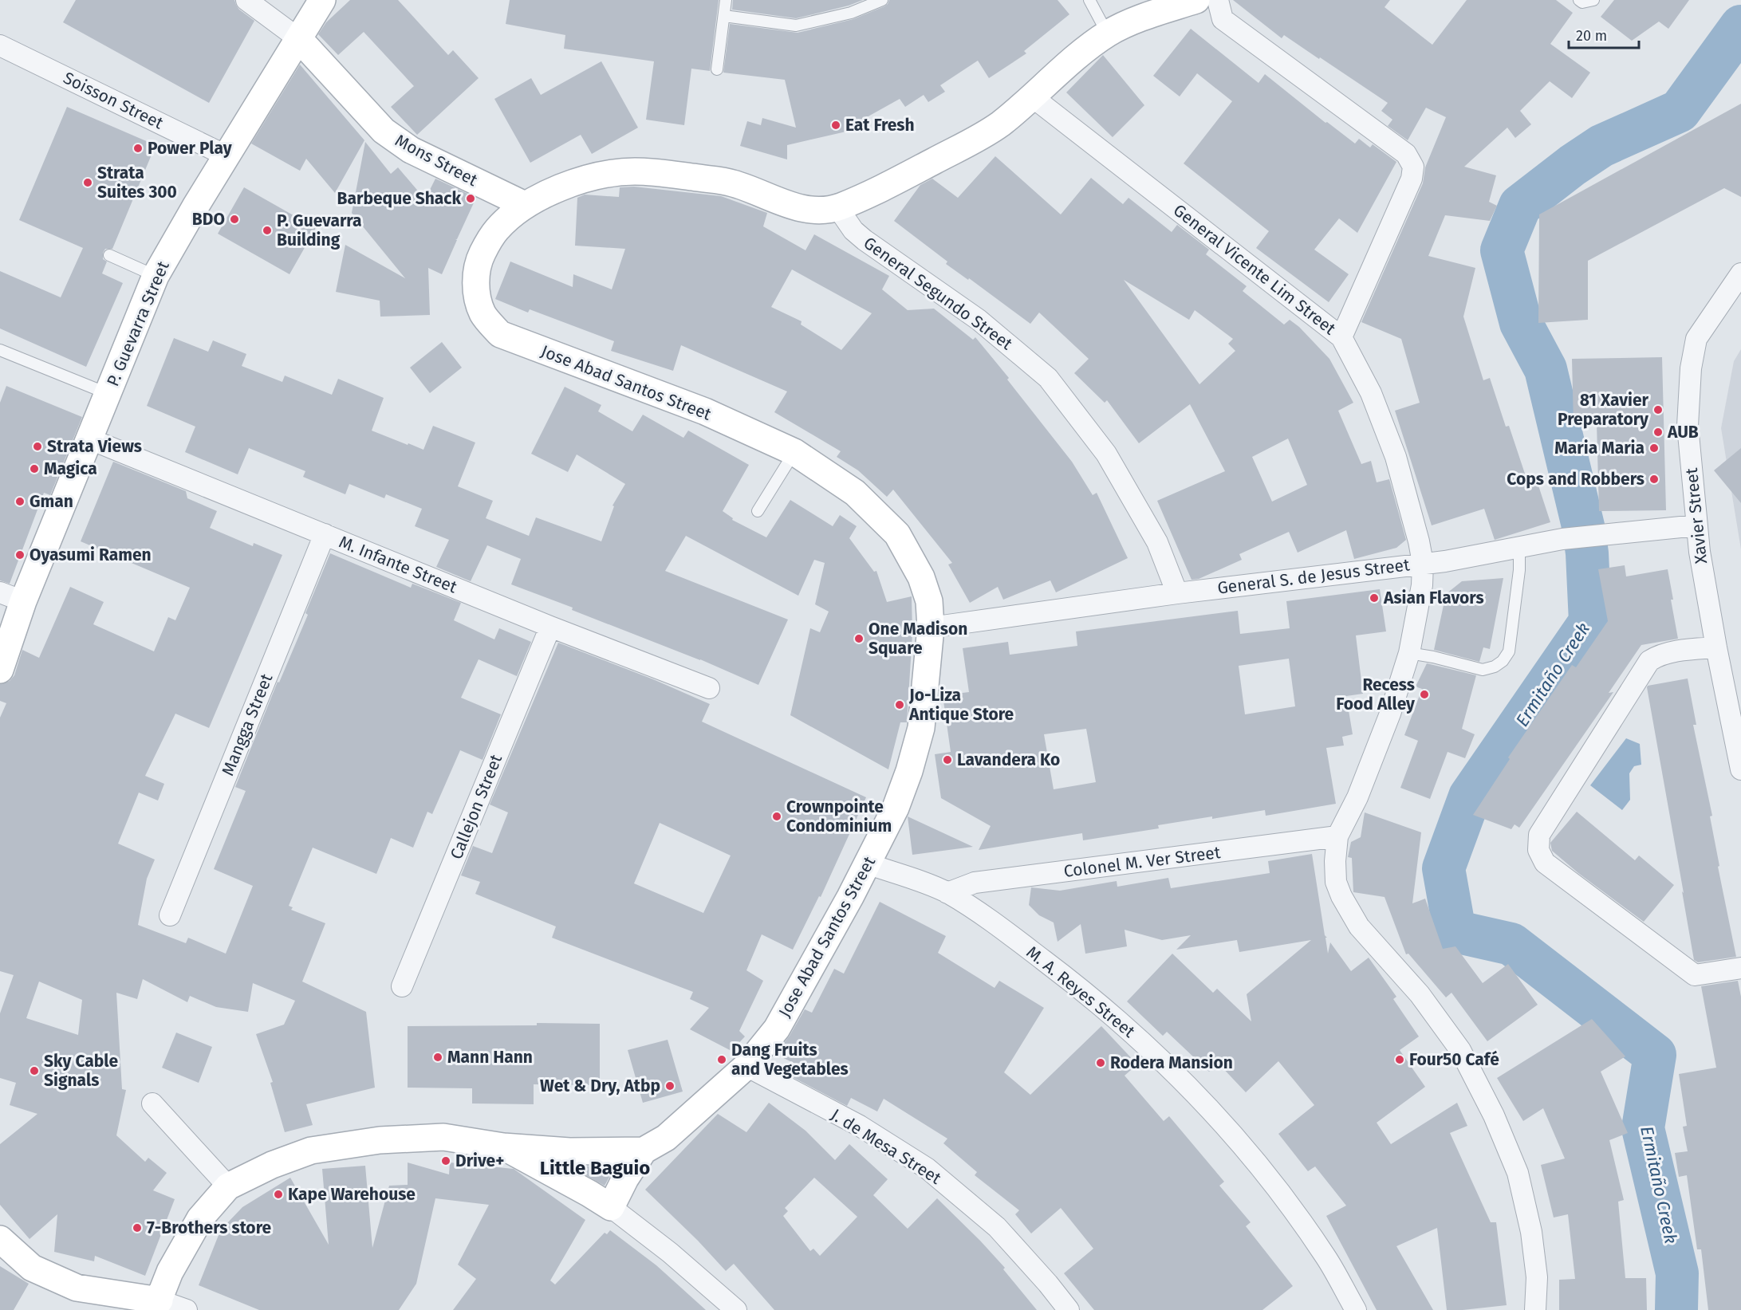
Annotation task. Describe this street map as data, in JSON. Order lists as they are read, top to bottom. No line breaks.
{"streets":{"street":["Soisson Street","Mons Street","General Vicente Lim Street","General Segundo Street","P. Guevarra Street","Jose Abad Santos Street","Xavier Street","M. Infante Street","General S. de Jesus Street","Mangga Street","Callejon Street","Colonel M. Ver Street","M. A. Reyes Street","J. de Mesa Street"]},"crossings":[["Soisson Street","P. Guevarra Street"],["Mons Street","P. Guevarra Street"],["Mons Street","Jose Abad Santos Street"],["General Vicente Lim Street","Jose Abad Santos Street"],["General Vicente Lim Street","General S. de Jesus Street"],["General Vicente Lim Street","Colonel M. Ver Street"],["General Segundo Street","Jose Abad Santos Street"],["General Segundo Street","General S. de Jesus Street"],["P. Guevarra Street","M. Infante Street"],["Jose Abad Santos Street","General S. de Jesus Street"],["Jose Abad Santos Street","M. A. Reyes Street"],["Jose Abad Santos Street","J. de Mesa Street"],["Xavier Street","General S. de Jesus Street"],["M. Infante Street","Mangga Street"],["M. Infante Street","Callejon Street"],["Colonel M. Ver Street","M. A. Reyes Street"]],"districts":["Little Baguio"],"water":["Ermitaño Creek"],"places":["Eat Fresh","Power Play","Strata Suites 300","Barbeque Shack","BDO","P. Guevarra Building","81 Xavier Preparatory","AUB","Strata Views","Maria Maria","Magica","Cops and Robbers","Gman","Oyasumi Ramen","Asian Flavors","One Madison Square","Recess Food Alley","Jo-Liza Antique Store","Lavandera Ko","Crownpointe Condominium","Mann Hann","Dang Fruits and Vegetables","Four50 Café","Rodera Mansion","Sky Cable Signals","Wet & Dry, Atbp","Drive+","Kape Warehouse","7-Brothers store"],"scale_bar":"20 m"}
